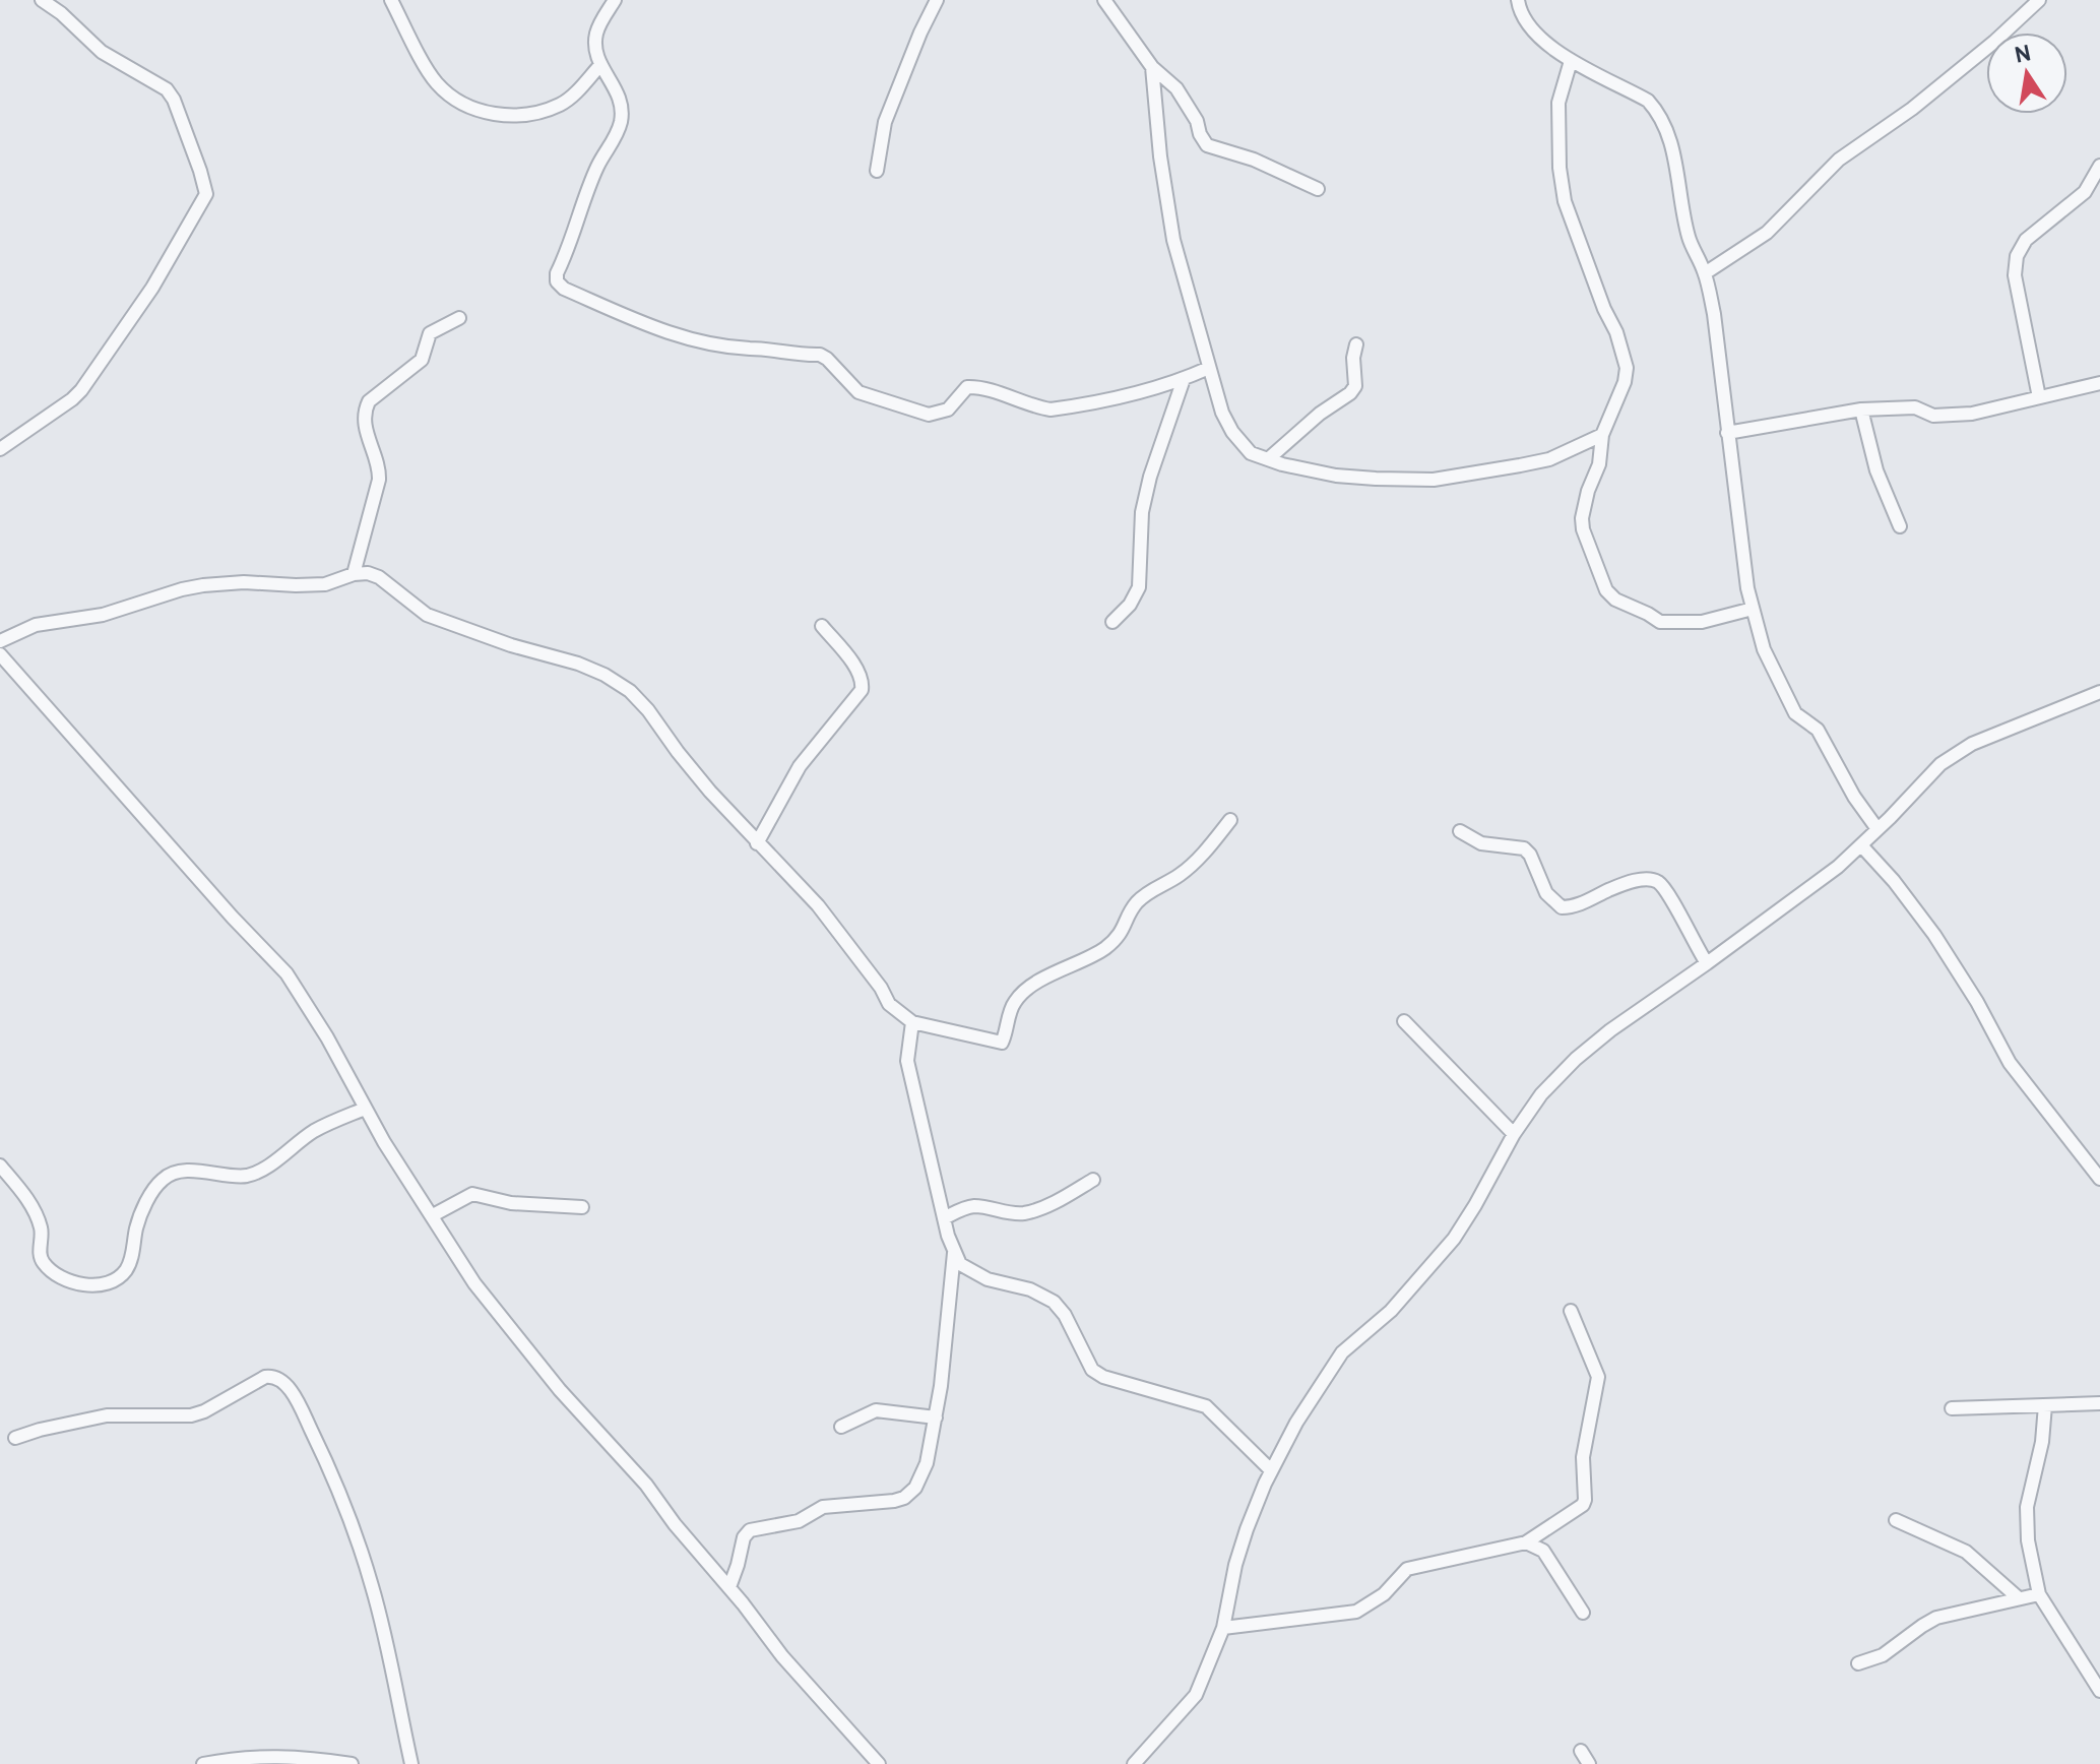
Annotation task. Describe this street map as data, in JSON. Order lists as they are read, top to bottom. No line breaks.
{"north":"top"}
